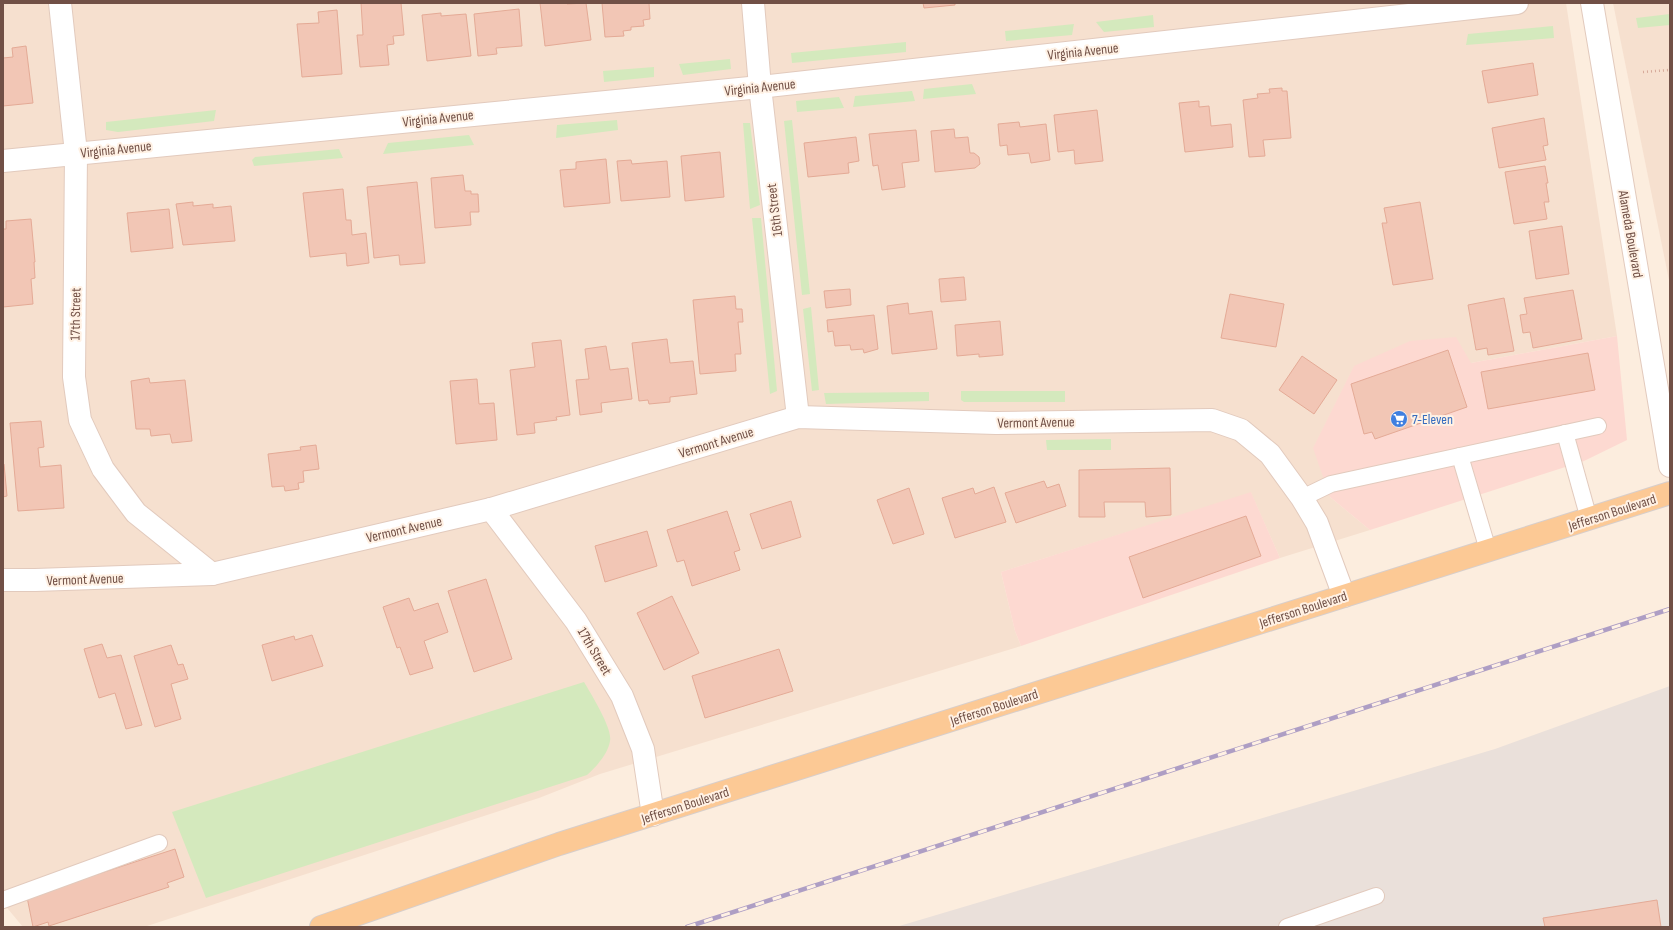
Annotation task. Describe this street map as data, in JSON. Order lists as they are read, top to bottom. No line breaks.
{"streets":{"main road":["Jefferson Boulevard"],"street":["Virginia Avenue","16th Street","Alameda Boulevard","17th Street","Vermont Avenue"]},"crossings":[["Virginia Avenue","16th Street"],["Virginia Avenue","17th Street"],["16th Street","Vermont Avenue"],["17th Street","Vermont Avenue"],["17th Street","Jefferson Boulevard"],["Vermont Avenue","Jefferson Boulevard"]],"places":{"supermarket":["7-Eleven"]}}
